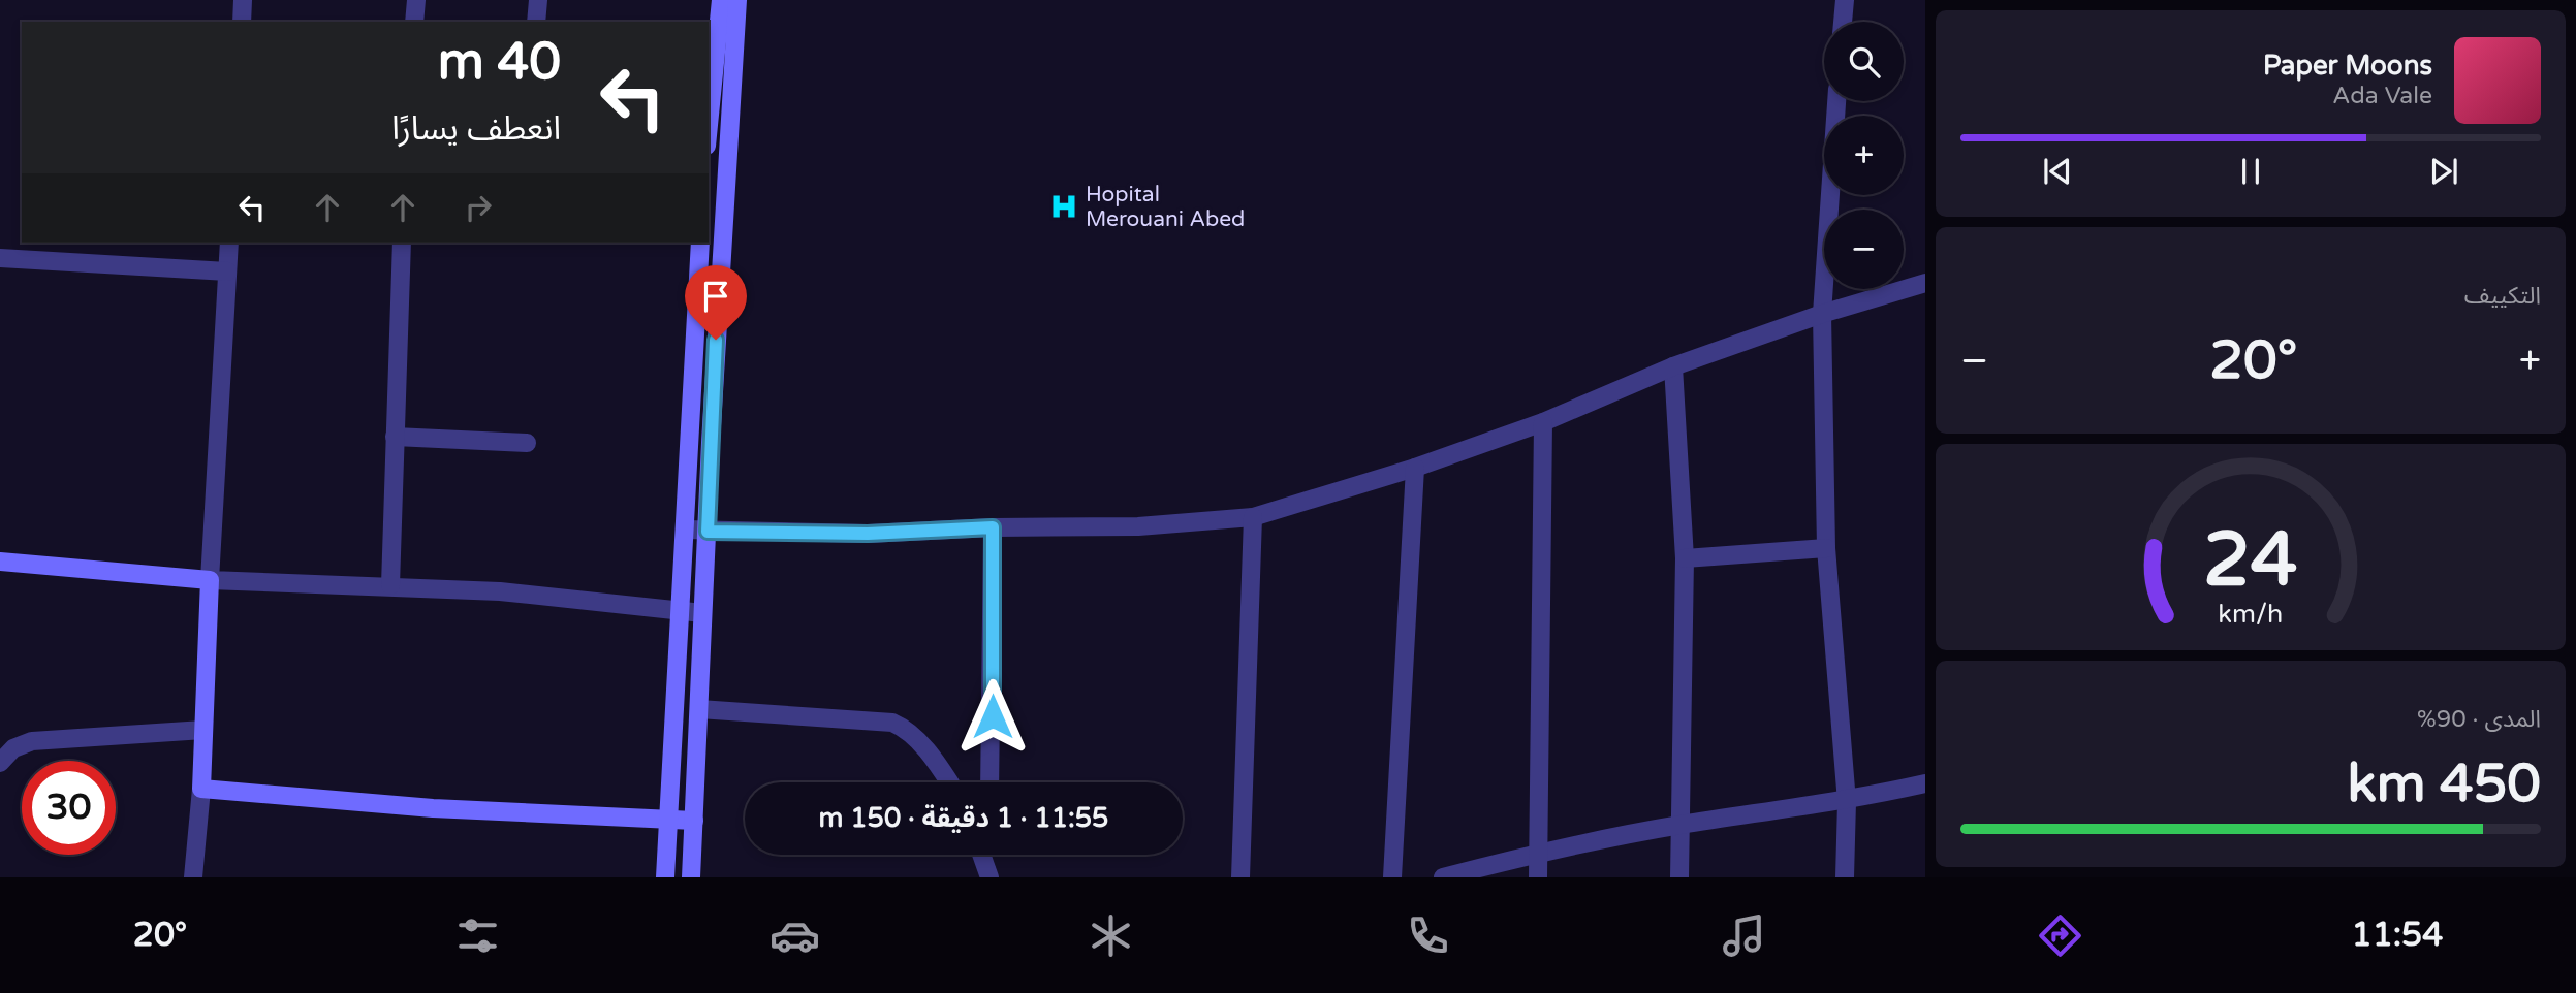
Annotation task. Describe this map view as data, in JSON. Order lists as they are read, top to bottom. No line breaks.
{"places":{"hospital":["Hopital Merouani Abed"]},"page":{"map_buttons":["+","−"],"turn":["40 m","انعطف يسارًا"],"song":["Paper Moons","Ada Vale"],"tile":["التكييف",["المدى · 90%","450 km"]],"heat":["−","20°","+"],"limit":"30","trip":"11:55 · 1 دقيقة · 150 m","tabs":["11:54","20°"],"gauge":["24","km/h"]}}
